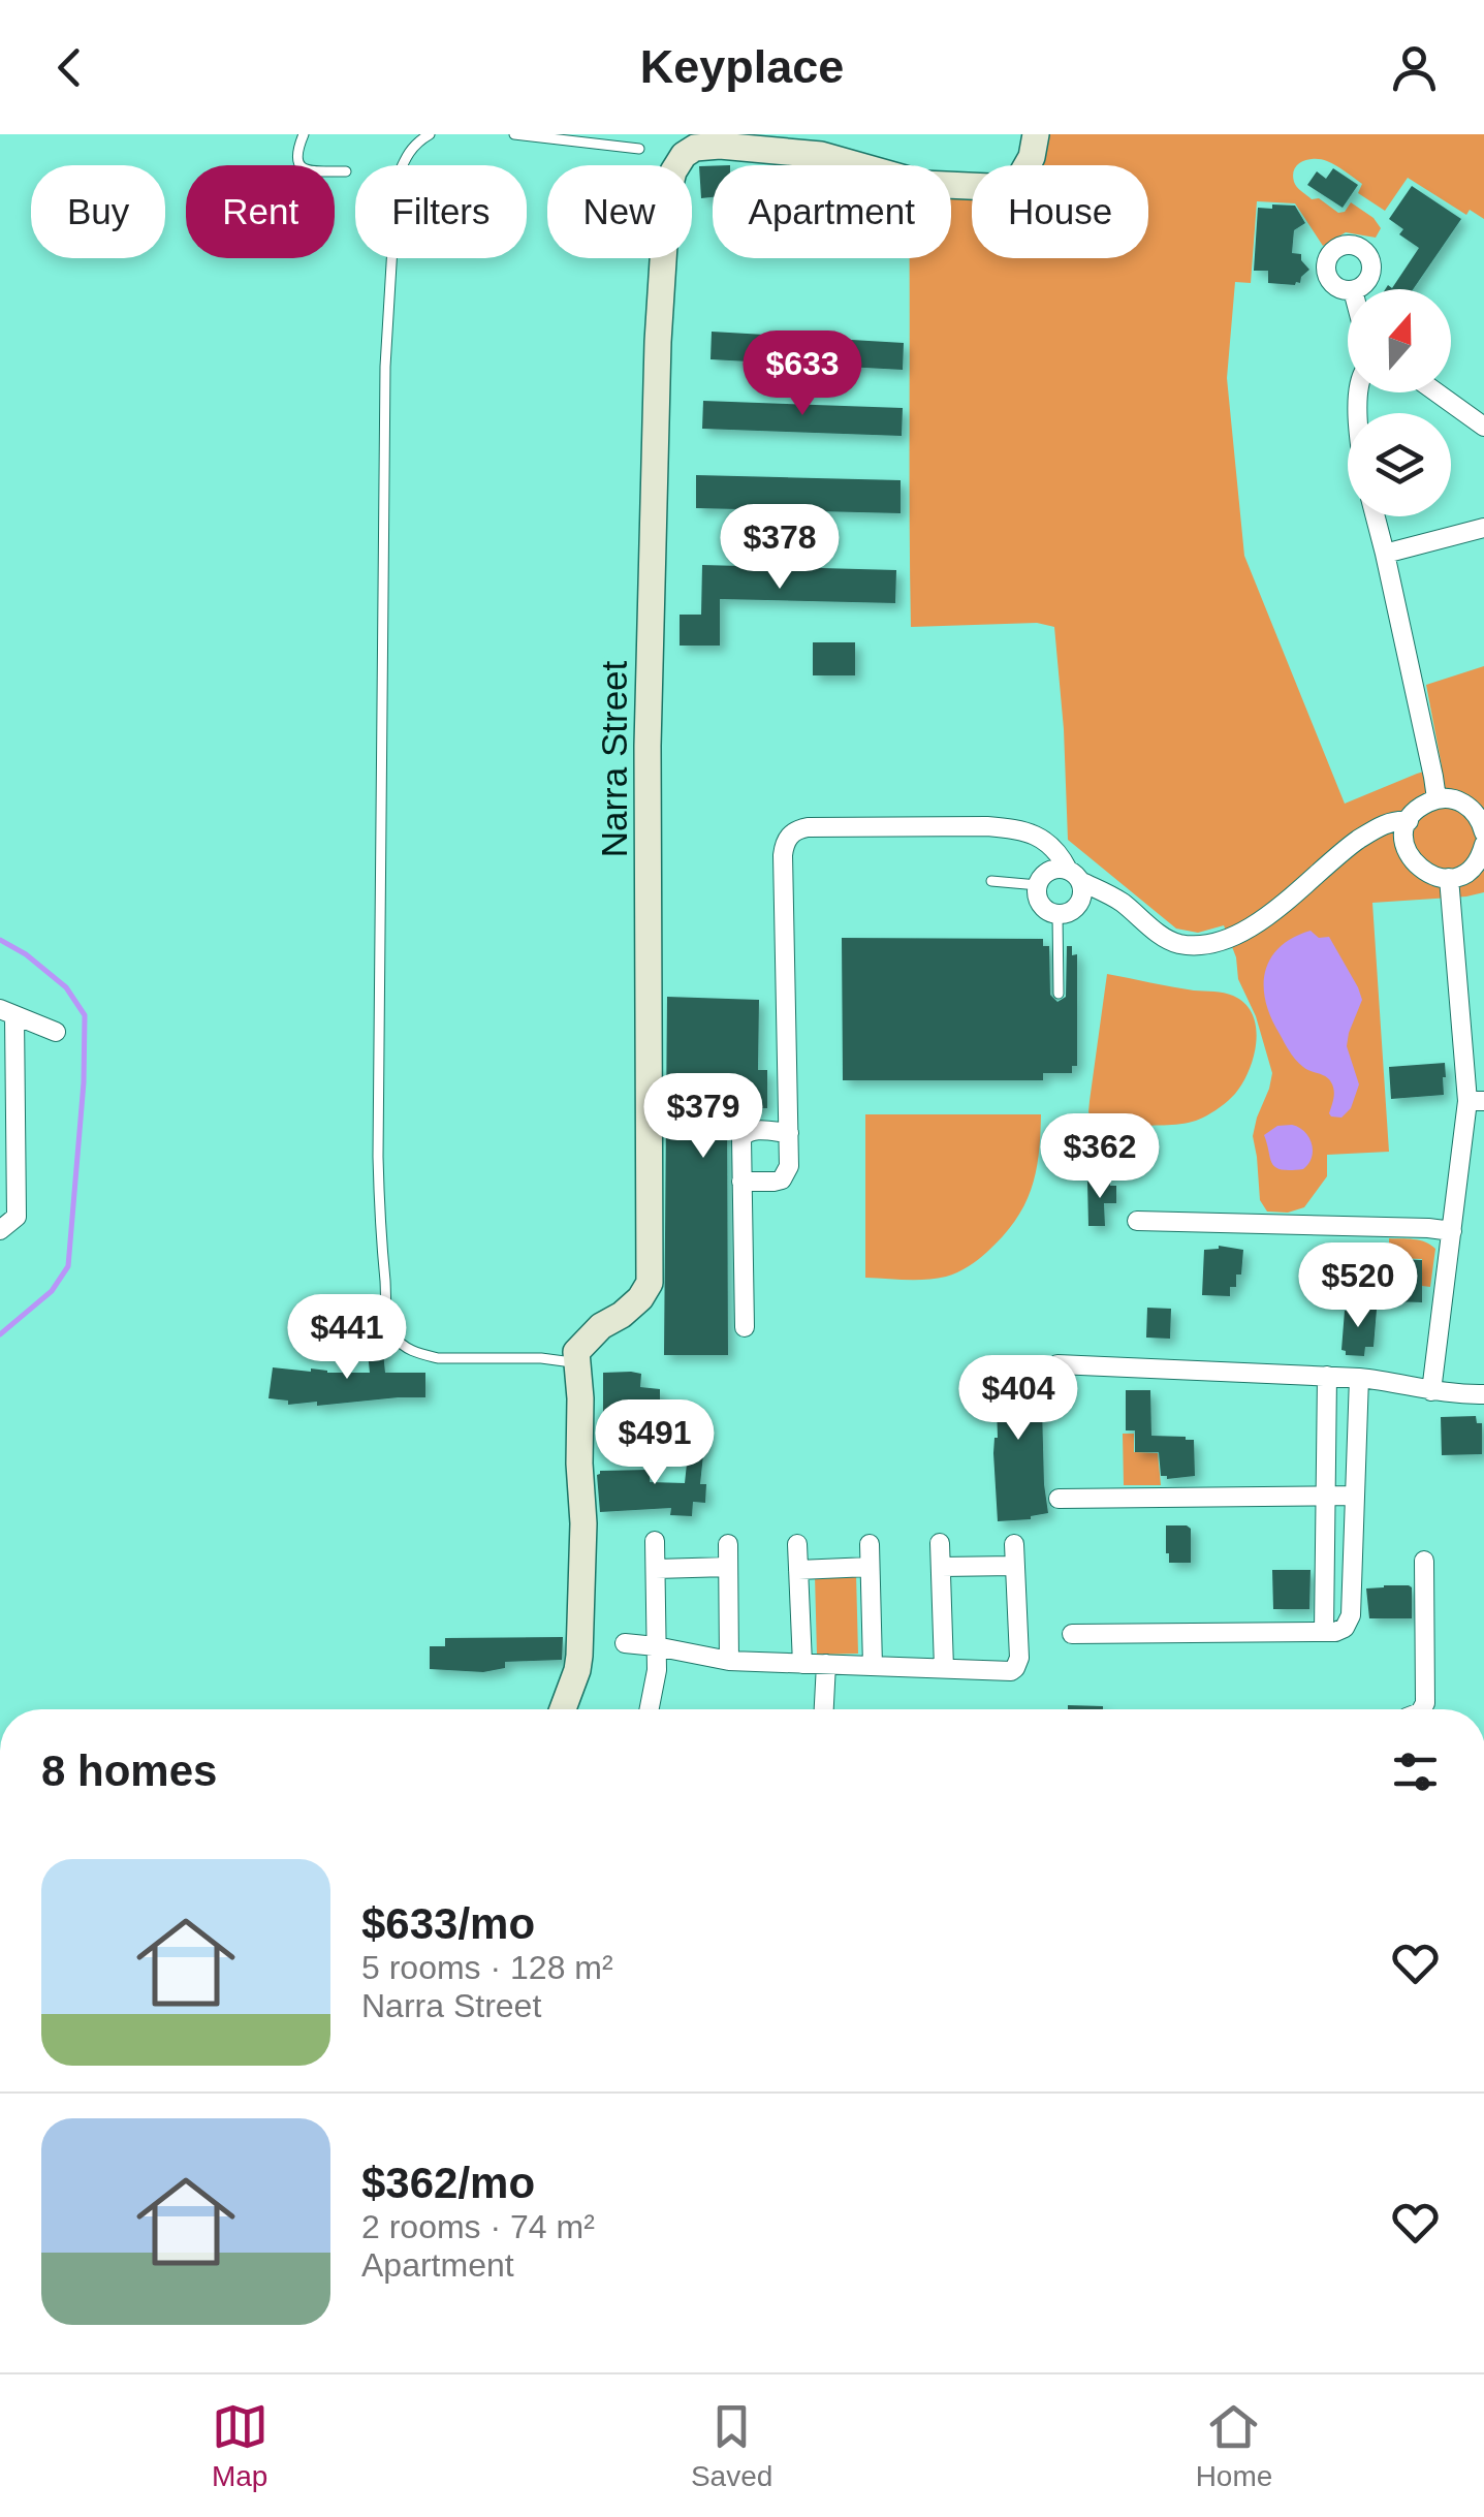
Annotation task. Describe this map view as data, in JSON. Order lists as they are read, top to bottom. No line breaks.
{"streets":{"street":["Narra Street"]},"north":"top","page":{"header":"Keyplace","chip":["Buy","Rent","Filters","New","Apartment","House"],"price":["$633","$378","$379","$362","$520","$441","$404","$491"],"heading":"8 homes","list":[{"name":"$633/mo","note":"5 rooms · 128 m² · Narra Street"},{"name":"$362/mo","note":"2 rooms · 74 m² · Apartment"}],"tabs":["Map","Saved","Home"]}}
